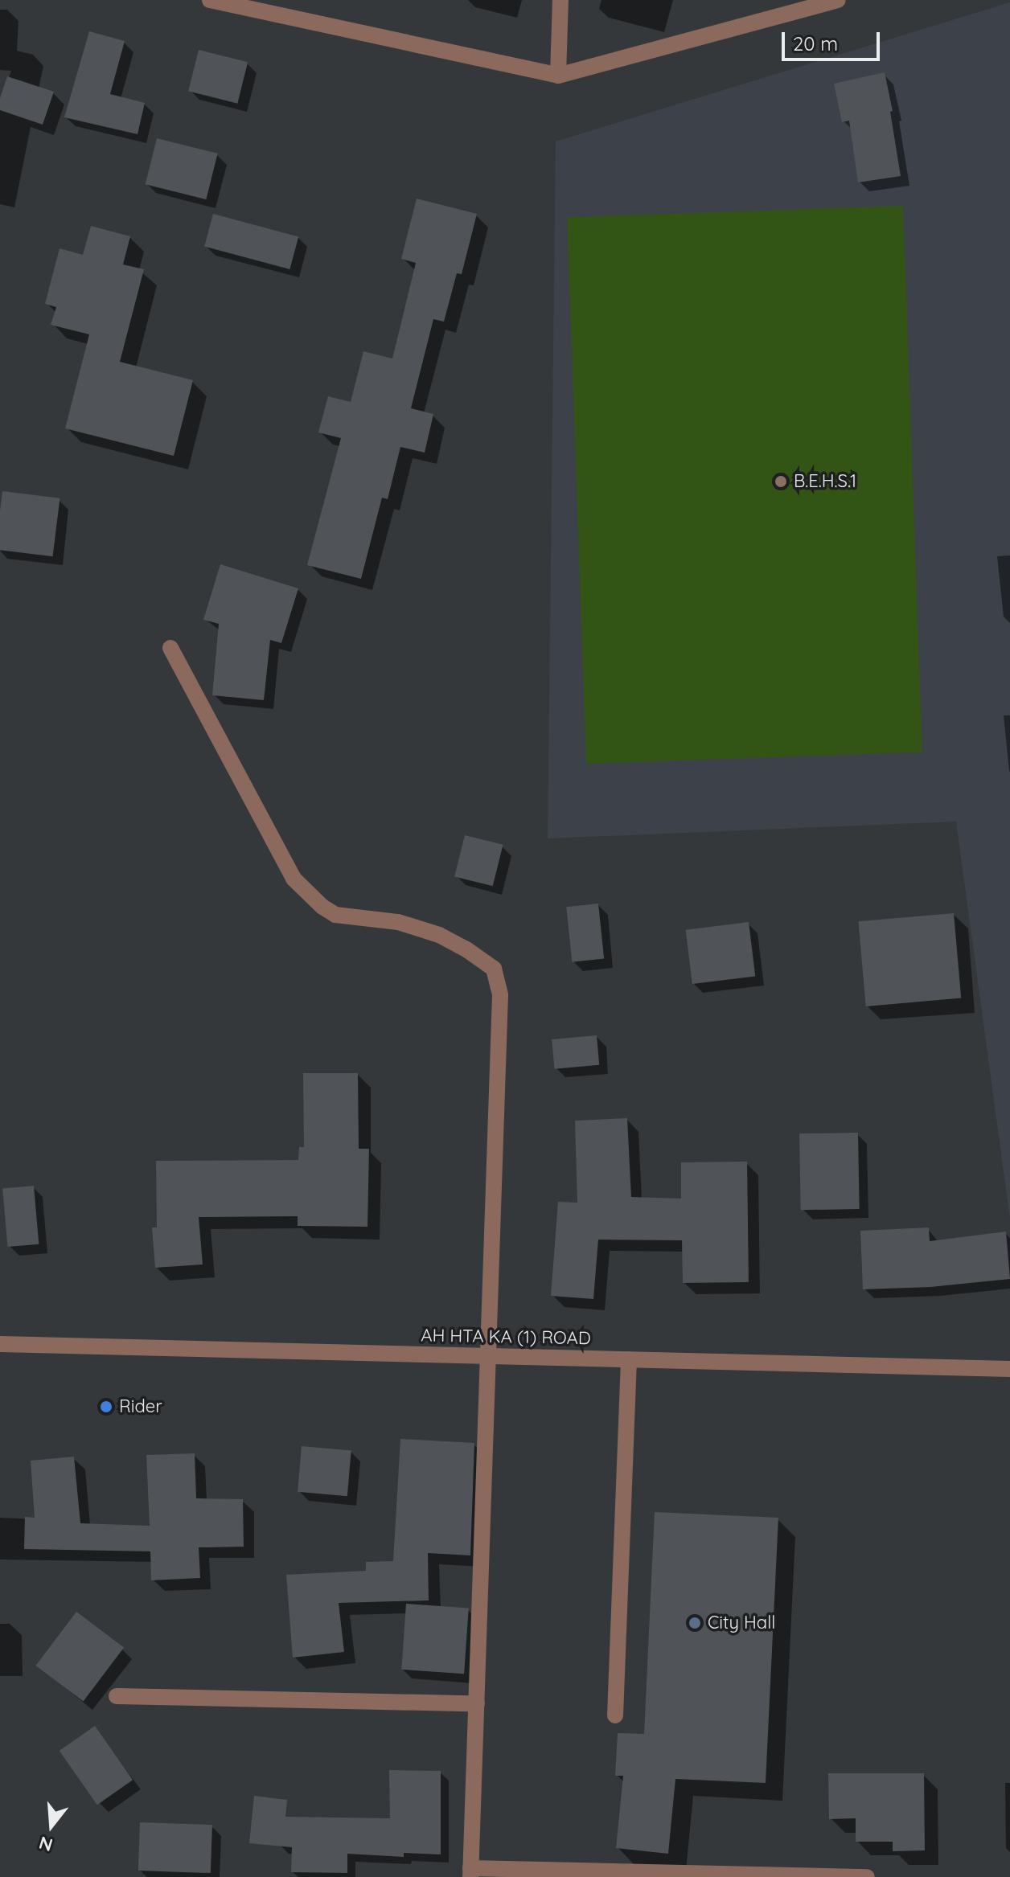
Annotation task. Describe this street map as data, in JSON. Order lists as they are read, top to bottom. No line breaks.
{"streets":{"street":["AH HTA KA (1) ROAD"]},"places":["B.E.H.S.1","Rider","City Hall"],"scale_bar":"20 m","north":"bottom"}
